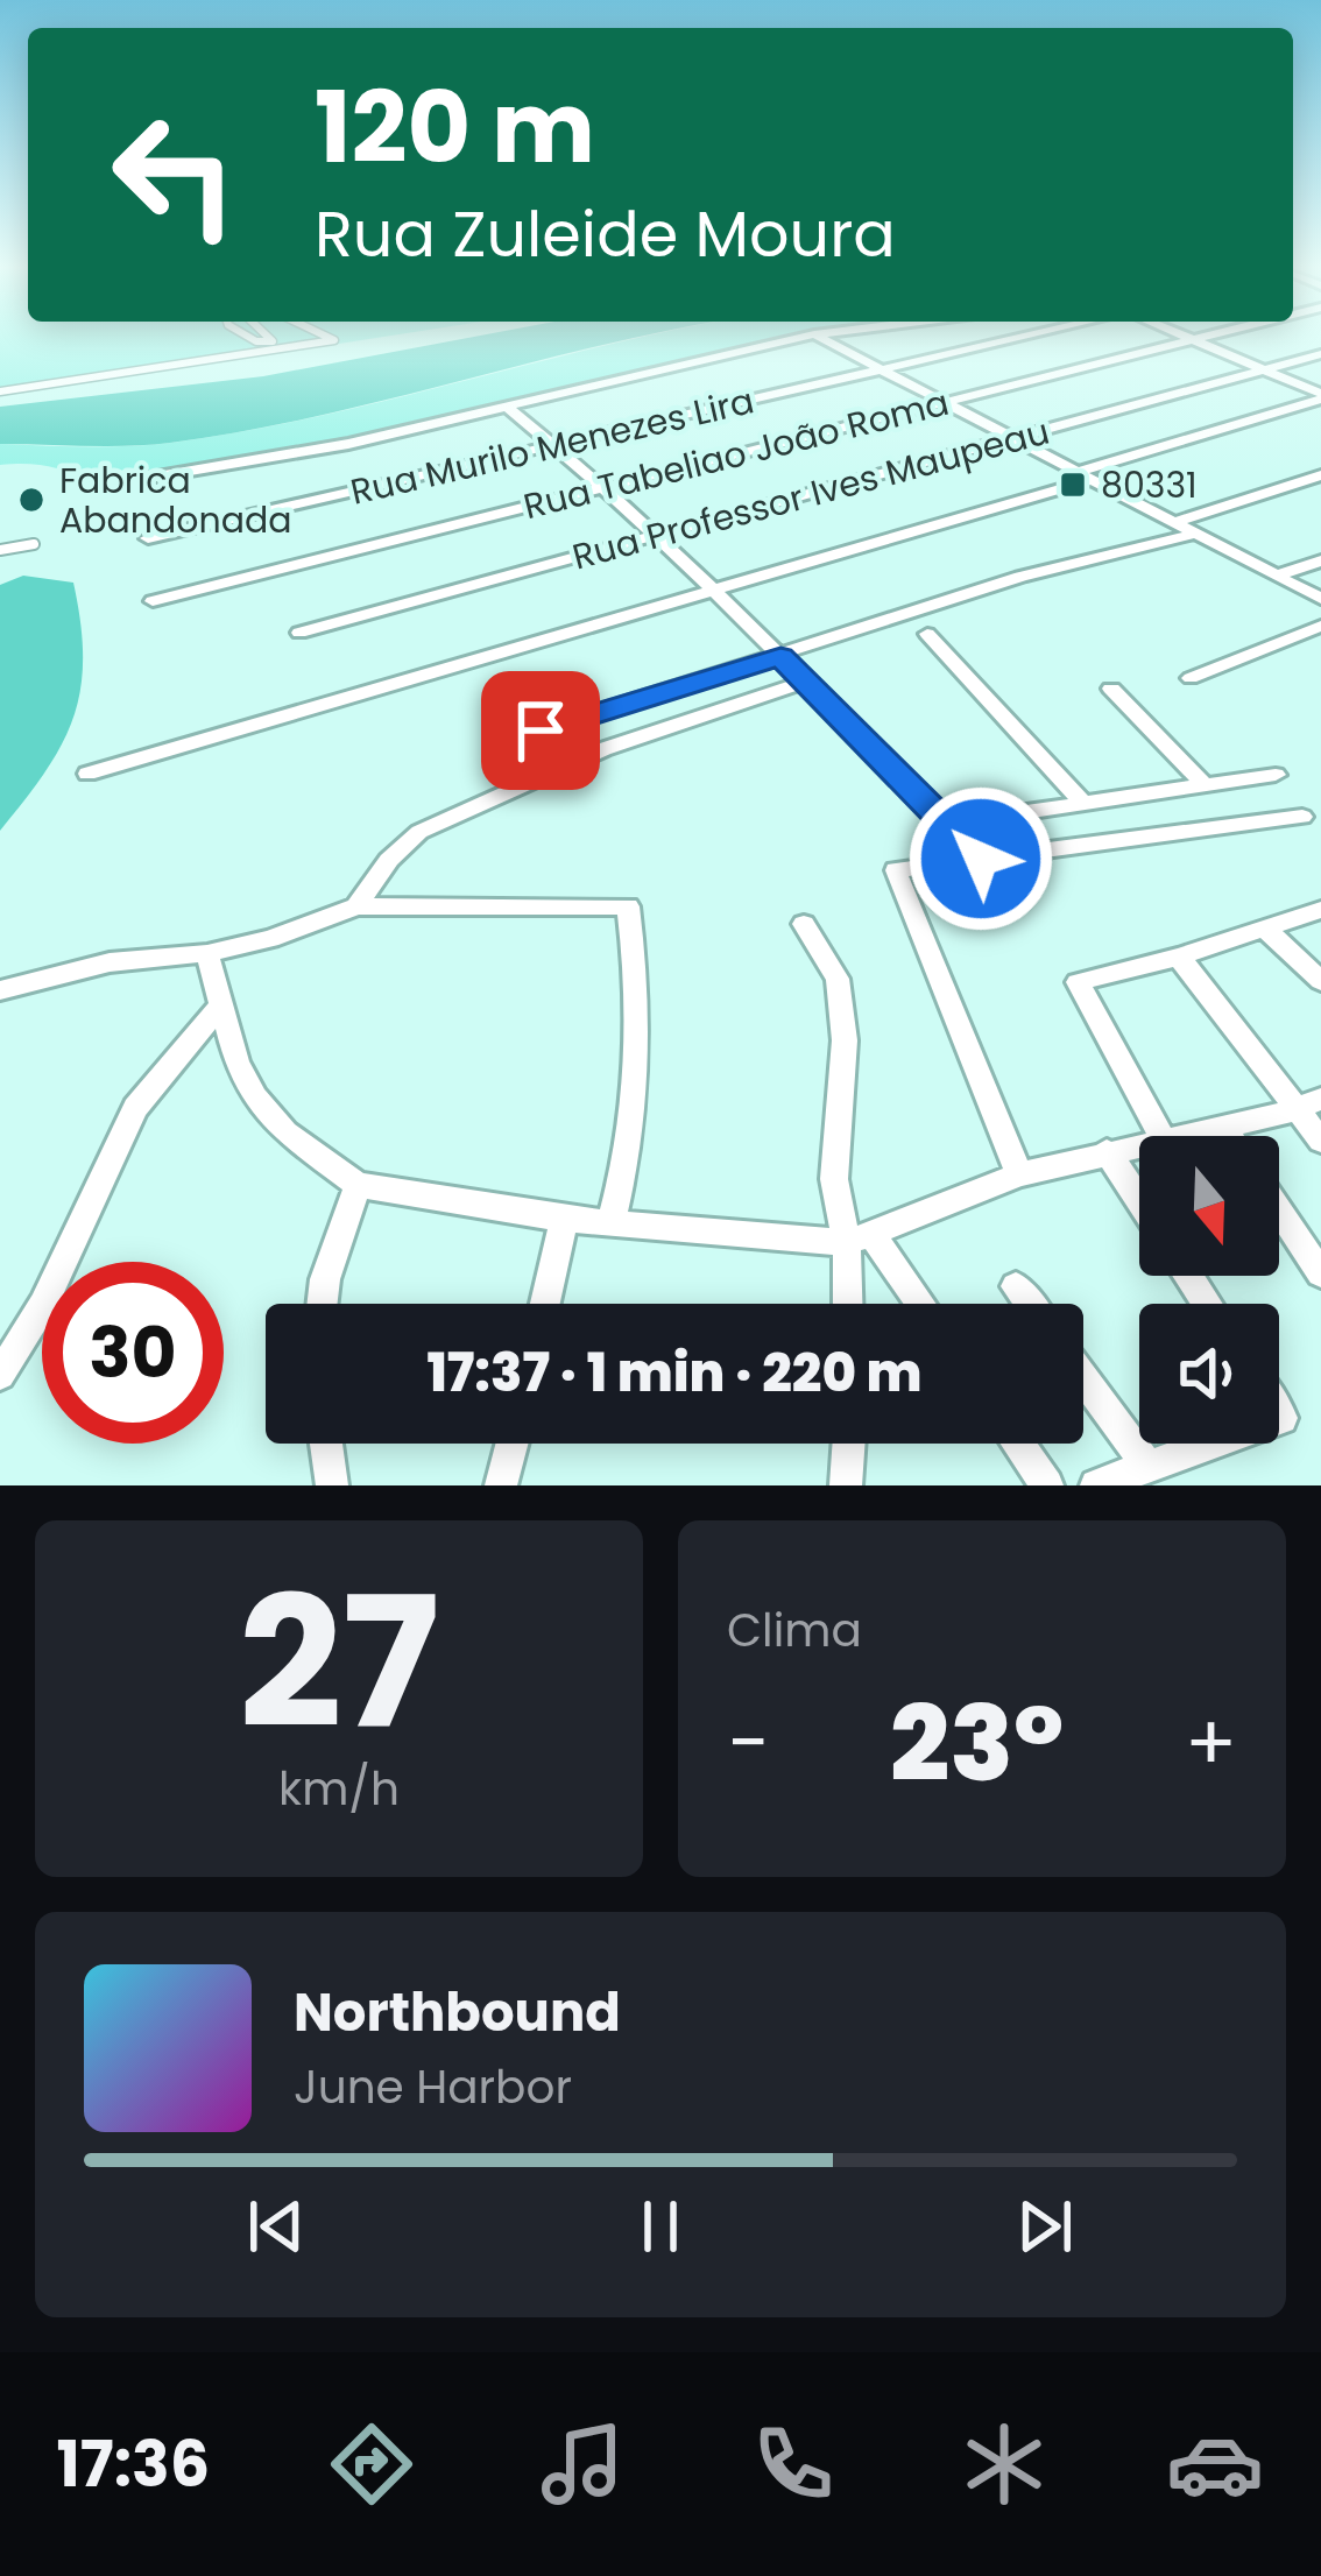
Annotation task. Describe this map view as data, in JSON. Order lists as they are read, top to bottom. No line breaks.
{"streets":{"street":["Rua Murilo Menezes Lira","Rua Tabeliao João Roma","Rua Professor Ives Maupeau"]},"places":{"transit":["80331"],"other":["Fabrica Abandonada"]},"north":"bottom","page":{"turn":["120 m","Rua Zuleide Moura"],"limit":"30","trip":"17:37 · 1 min · 220 m","tile":[["27","km/h"],"Clima"],"heat":["−","23°","+"],"song":["Northbound","June Harbor"],"tabs":"17:36"}}
